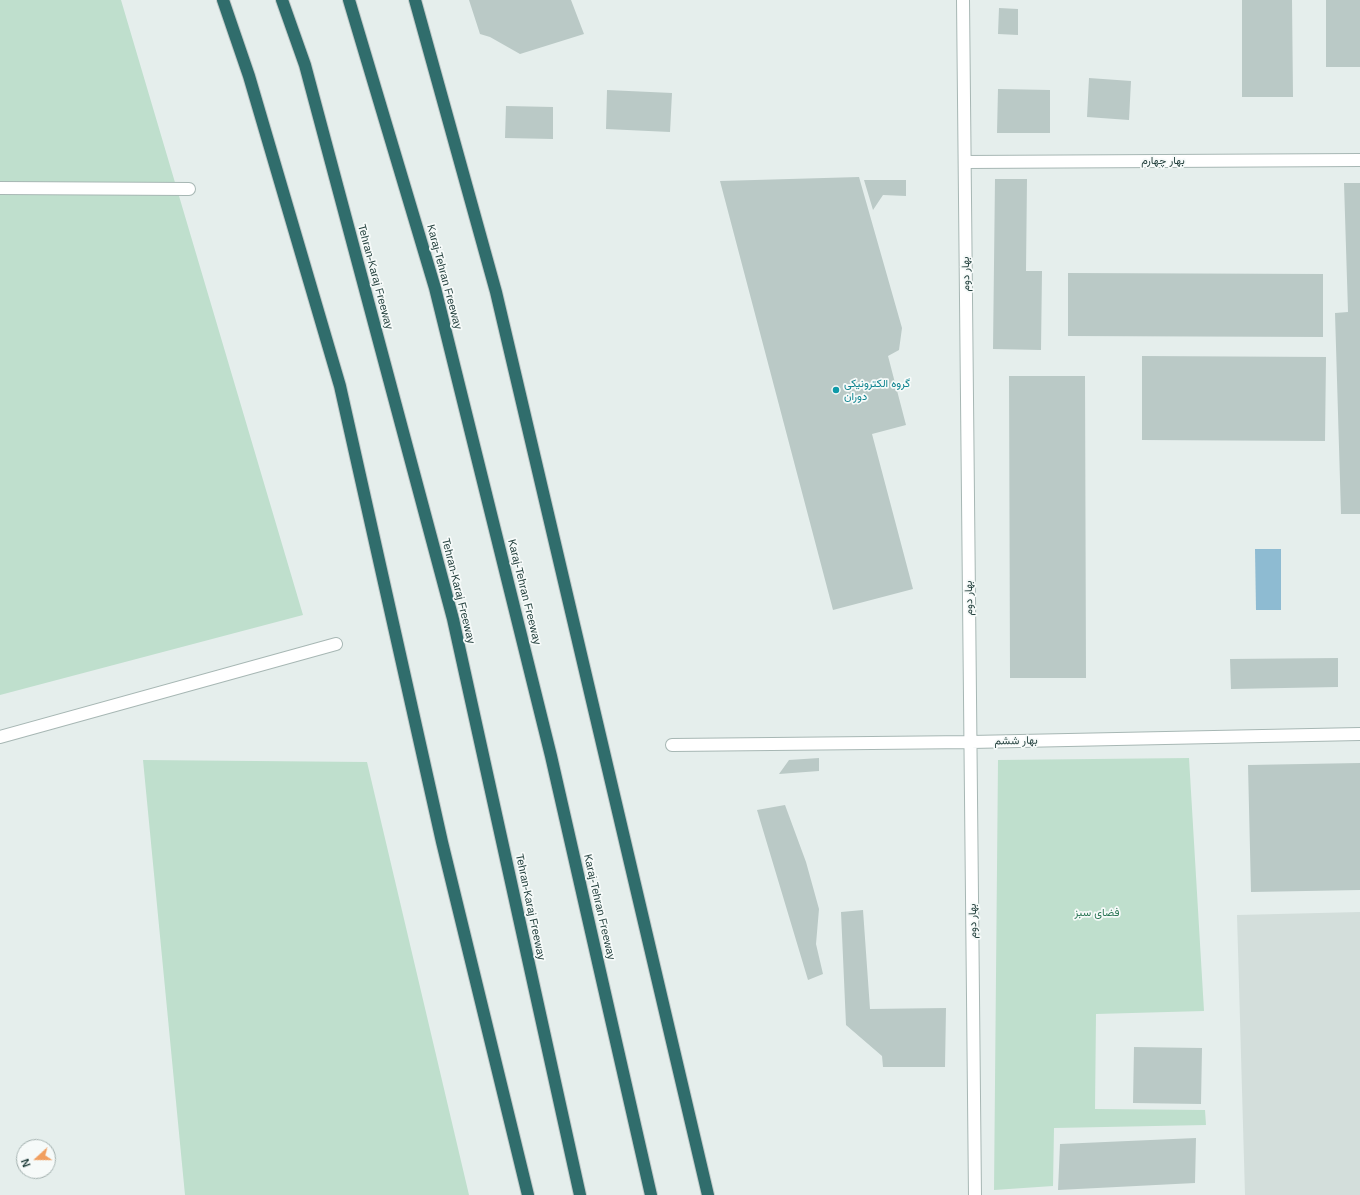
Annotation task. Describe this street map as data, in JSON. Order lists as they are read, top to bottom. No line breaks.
{"streets":{"highway":["Tehran-Karaj Freeway","Karaj-Tehran Freeway"],"street":["بهار چهارم","بهار دوم","بهار ششم"]},"crossings":[["بهار چهارم","بهار دوم"],["بهار دوم","بهار ششم"]],"parks":["فضای سبز"],"places":["گروه الکترونیکی دوران"],"north":"left"}
